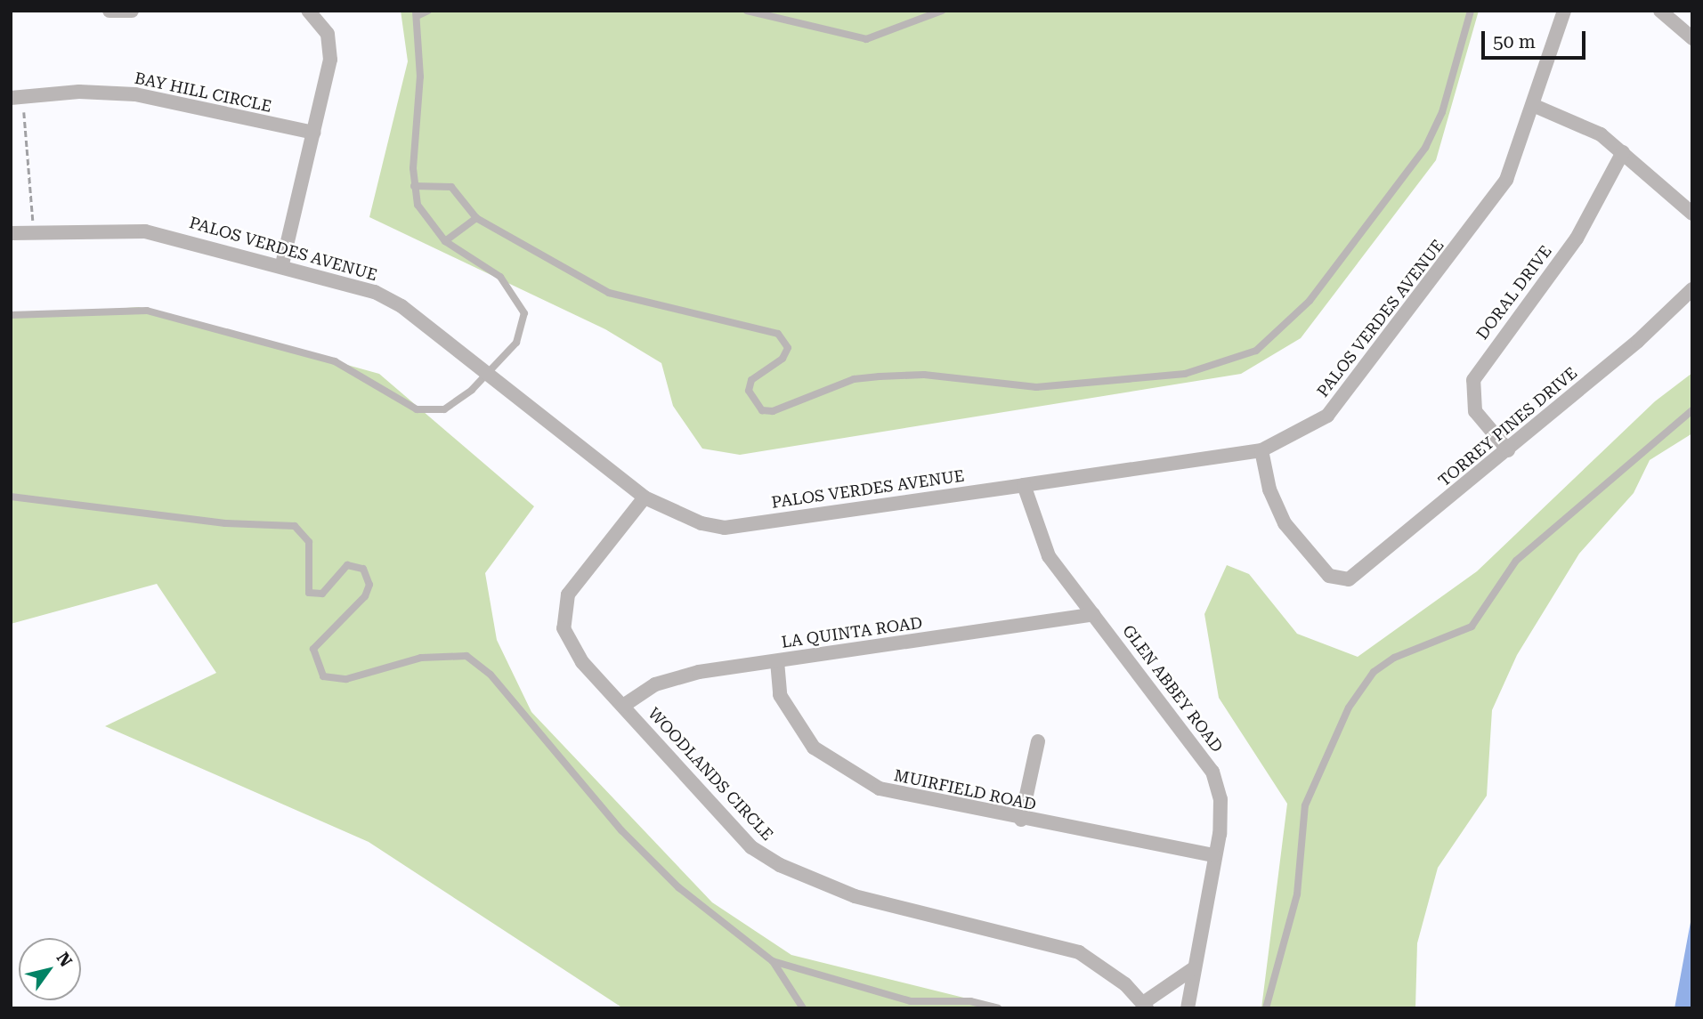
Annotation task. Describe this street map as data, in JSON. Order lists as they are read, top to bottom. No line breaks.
{"streets":{"street":["BAY HILL CIRCLE","PALOS VERDES AVENUE","DORAL DRIVE","TORREY PINES DRIVE","LA QUINTA ROAD","GLEN ABBEY ROAD","WOODLANDS CIRCLE","MUIRFIELD ROAD"]},"crossings":[["PALOS VERDES AVENUE","TORREY PINES DRIVE"],["PALOS VERDES AVENUE","GLEN ABBEY ROAD"],["PALOS VERDES AVENUE","WOODLANDS CIRCLE"],["DORAL DRIVE","TORREY PINES DRIVE"],["LA QUINTA ROAD","GLEN ABBEY ROAD"],["LA QUINTA ROAD","WOODLANDS CIRCLE"],["LA QUINTA ROAD","MUIRFIELD ROAD"],["GLEN ABBEY ROAD","MUIRFIELD ROAD"]],"scale_bar":"50 m","north":"top right"}
